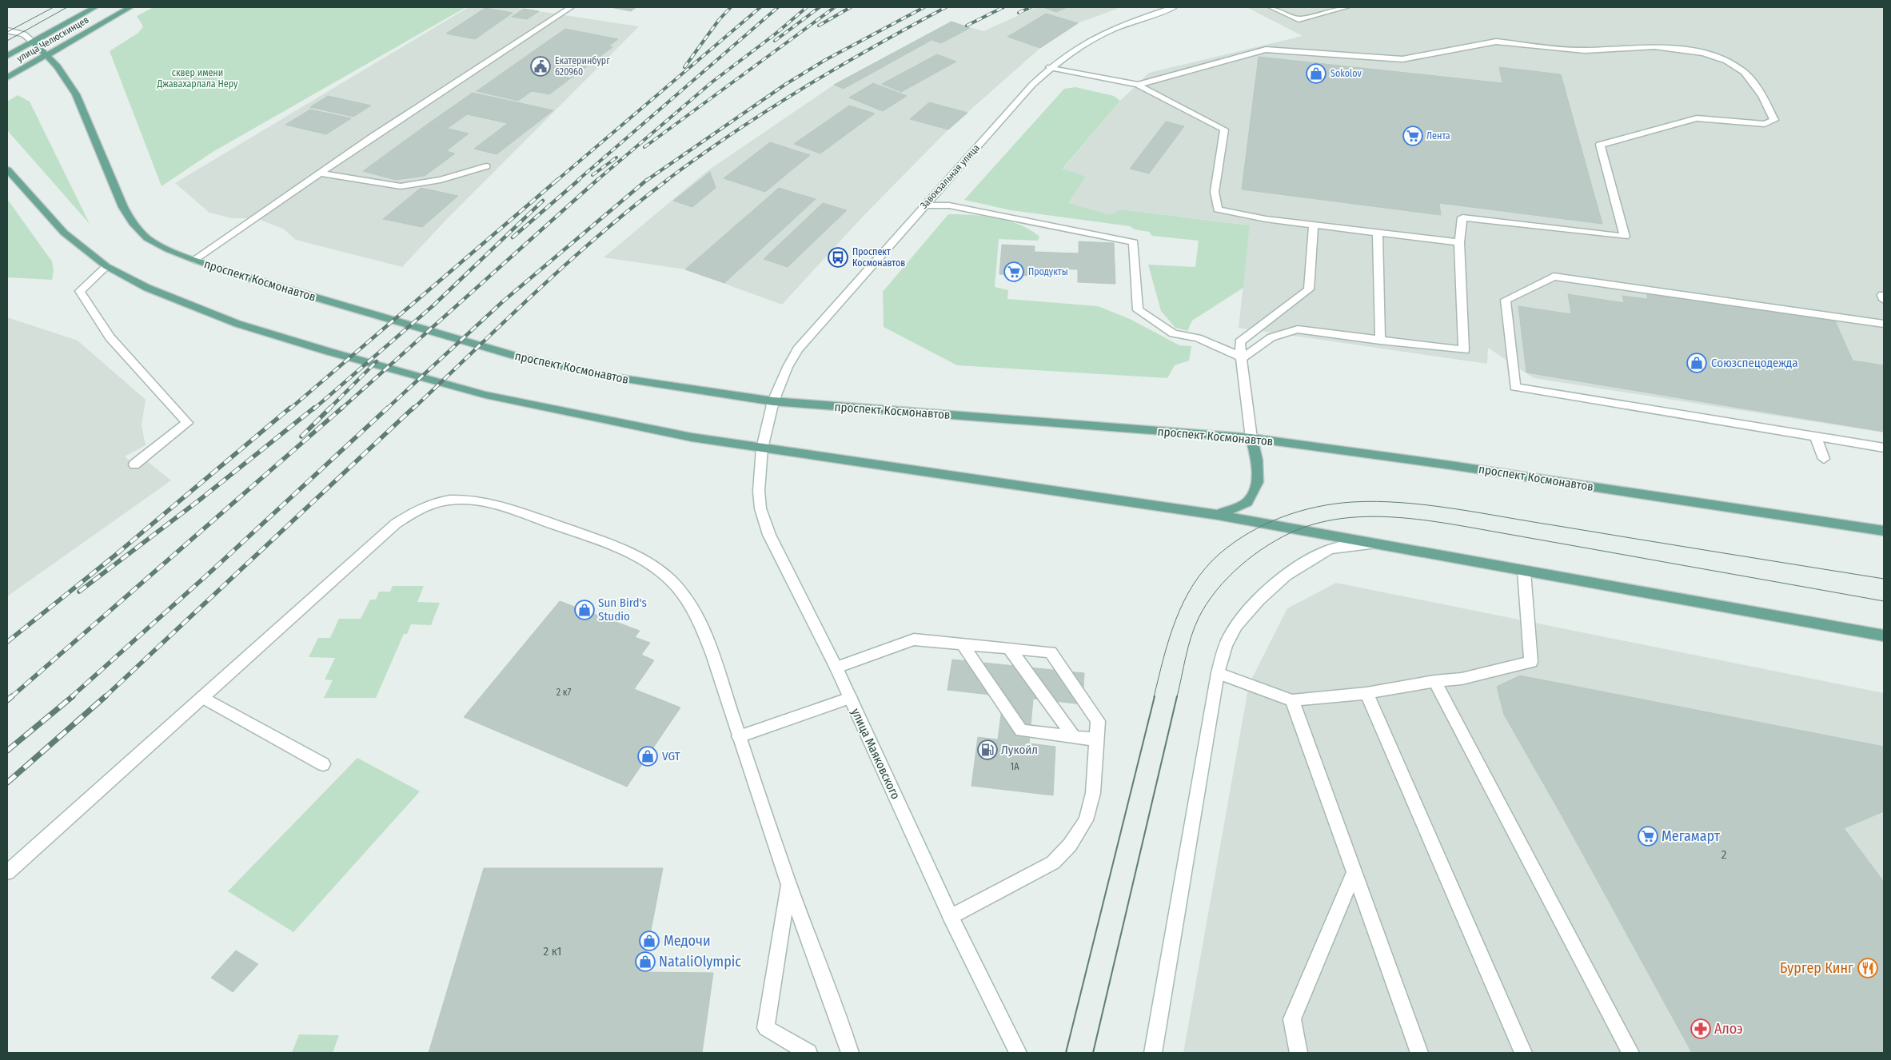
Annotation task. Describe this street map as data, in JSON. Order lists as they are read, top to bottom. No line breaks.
{"streets":{"main road":["улица Челюскинцев","проспект Космонавтов"],"street":["Завокзальная улица","улица Маяковского"]},"crossings":[["улица Челюскинцев","проспект Космонавтов"],["Завокзальная улица","проспект Космонавтов"],["Завокзальная улица","улица Маяковского"]],"parks":["сквер имени Джавахарлала Неру"],"places":{"public building":["Екатеринбург 620960"],"shop":["Sokolov","Союзспецодежда","Sun Bird's Studio","VGT","Медочи","NataliOlympic"],"supermarket":["Лента","Продукты","Мегамарт"],"bus stop":["Проспект Космонавтов"],"fuel station":["Лукойл"],"restaurant":["Бургер Кинг"],"pharmacy":["Алоэ"]},"house_numbers":["2 к7","1А","2","2 к1"]}
